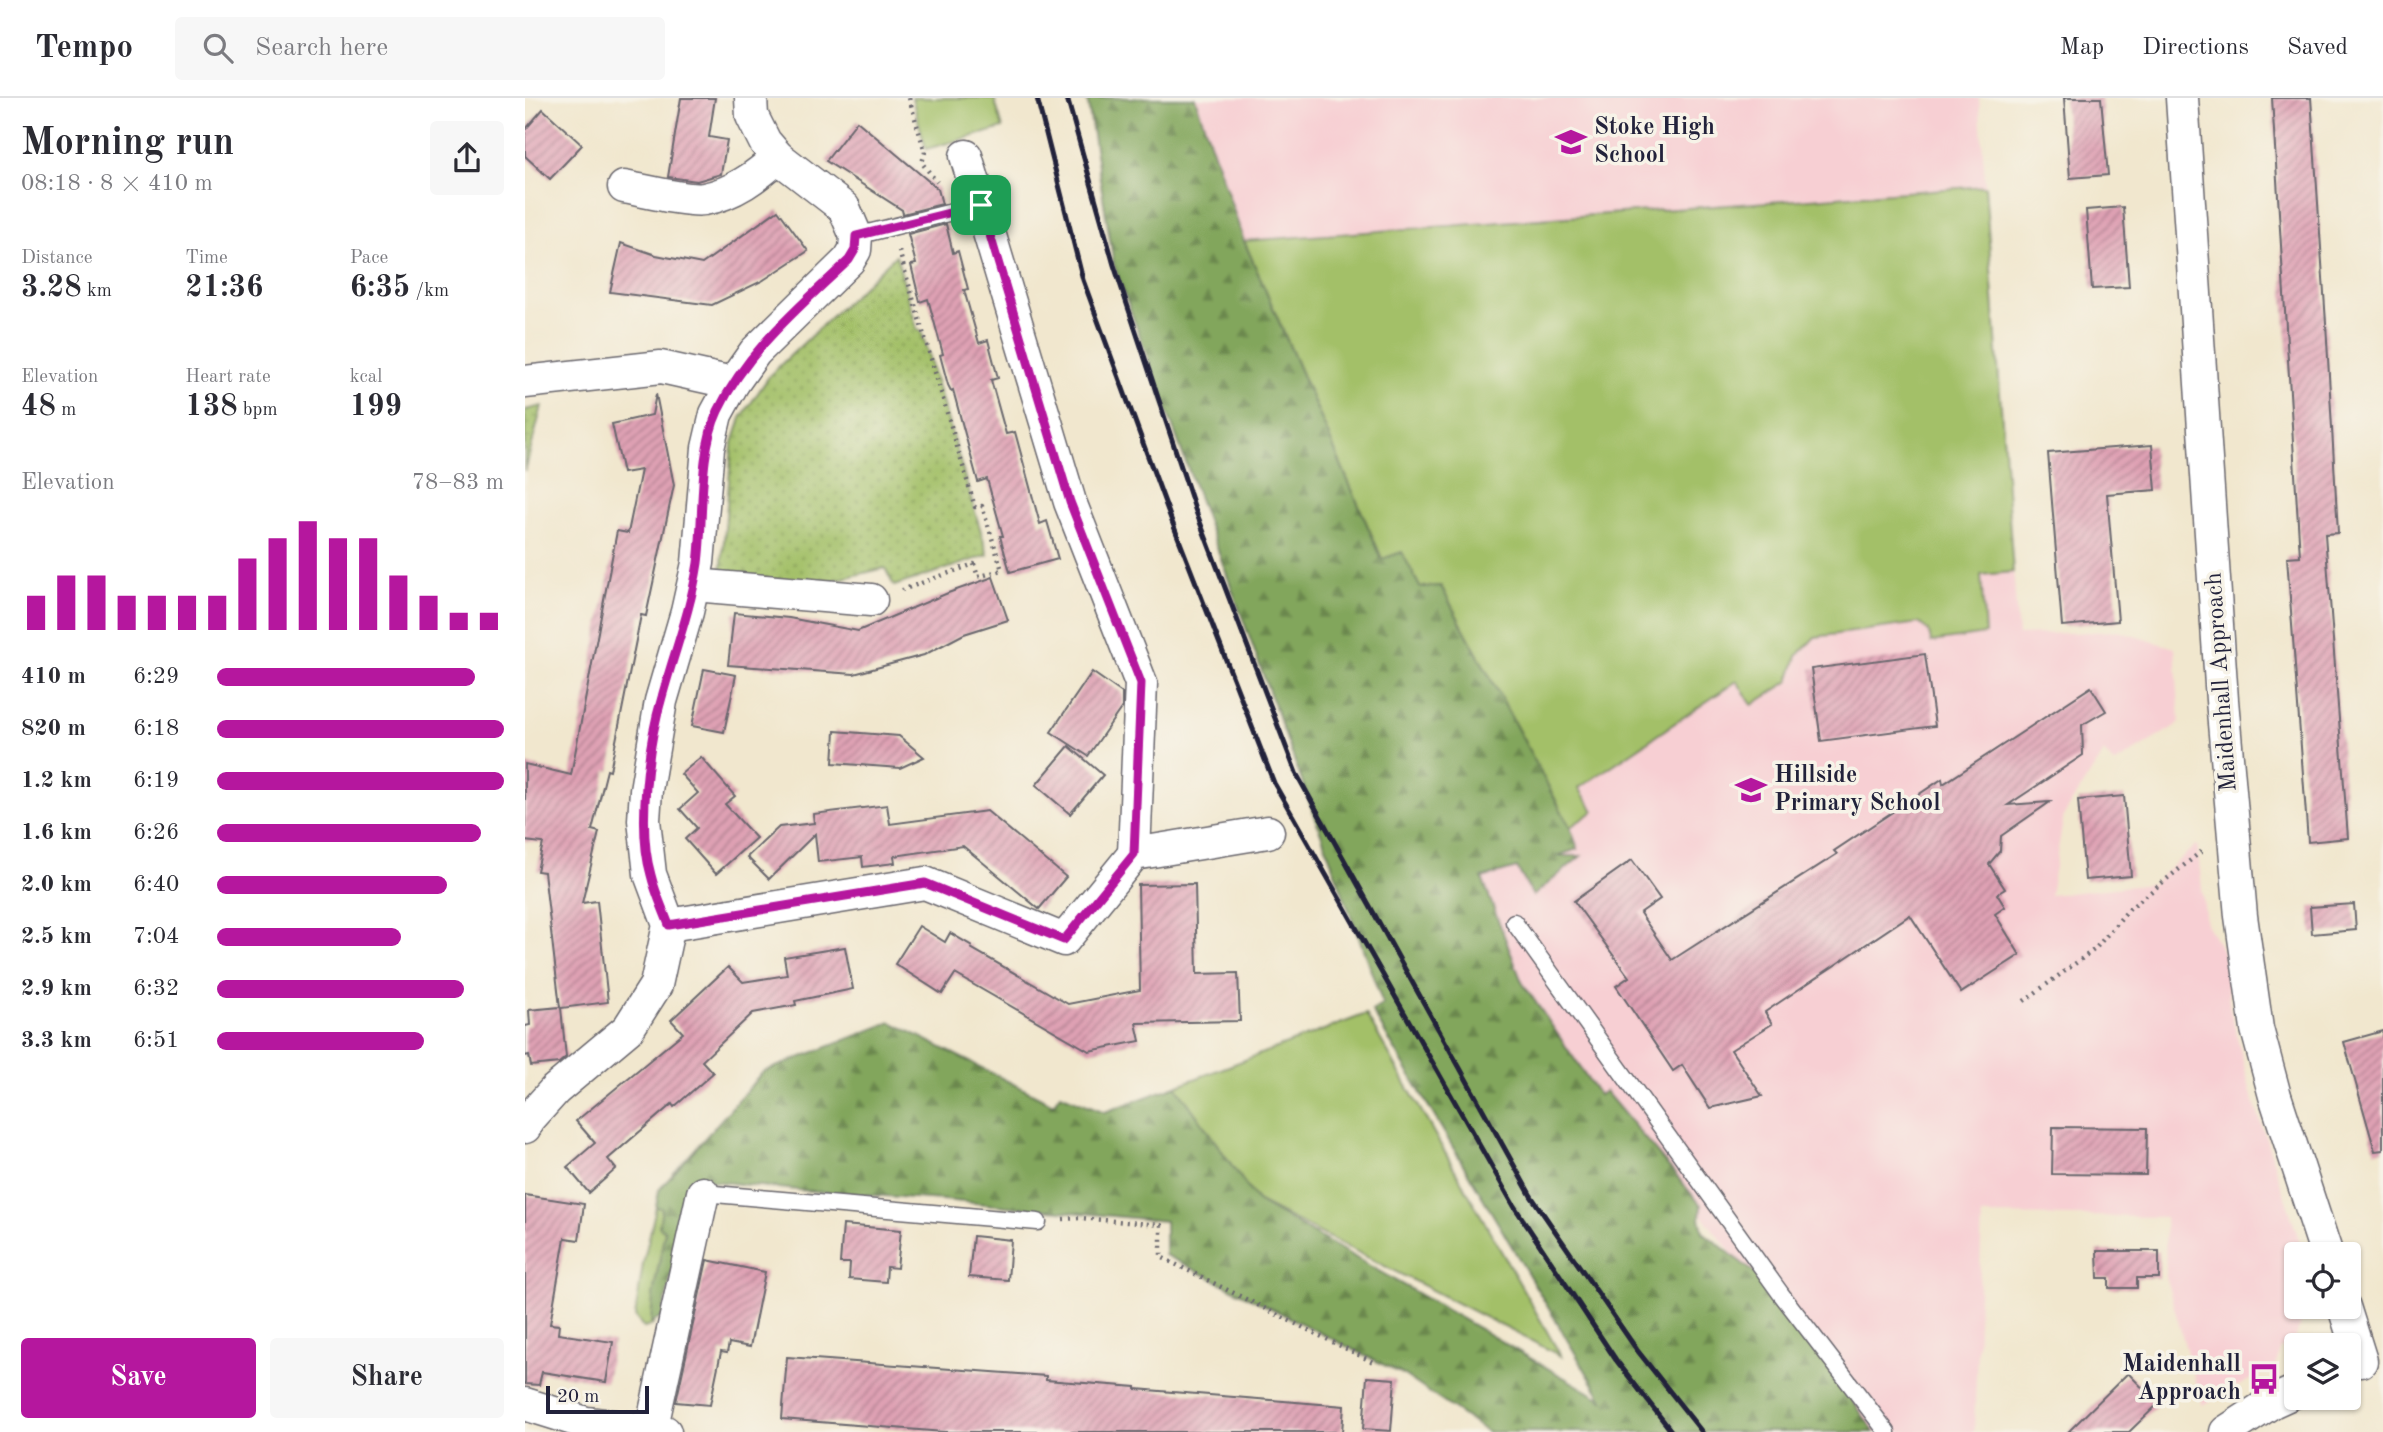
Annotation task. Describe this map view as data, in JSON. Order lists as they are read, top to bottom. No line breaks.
{"streets":{"street":["Maidenhall Approach"]},"places":{"school or university":["Stoke High School","Hillside Primary School"],"bus stop":["Maidenhall Approach"]},"scale_bar":"20 m","page":{"header":"Tempo","search":"Search here","nav":["Map","Directions","Saved"],"heading":["Morning run","08:18 · 8 × 410 m"],"stats":[["Distance","3.28 km"],["Time","21:36"],["Pace","6:35 /km"],["Elevation","48 m"],["Heart rate","138 bpm"],["kcal","199"]],"chart":["Elevation","78–83 m"],"list":[{"name":"410 m","note":"6:29"},{"name":"820 m","note":"6:18"},{"name":"1.2 km","note":"6:19"},{"name":"1.6 km","note":"6:26"},{"name":"2.0 km","note":"6:40"},{"name":"2.5 km","note":"7:04"},{"name":"2.9 km","note":"6:32"},{"name":"3.3 km","note":"6:51"}],"buttons":["Save","Share"],"scale":"20 m"}}
